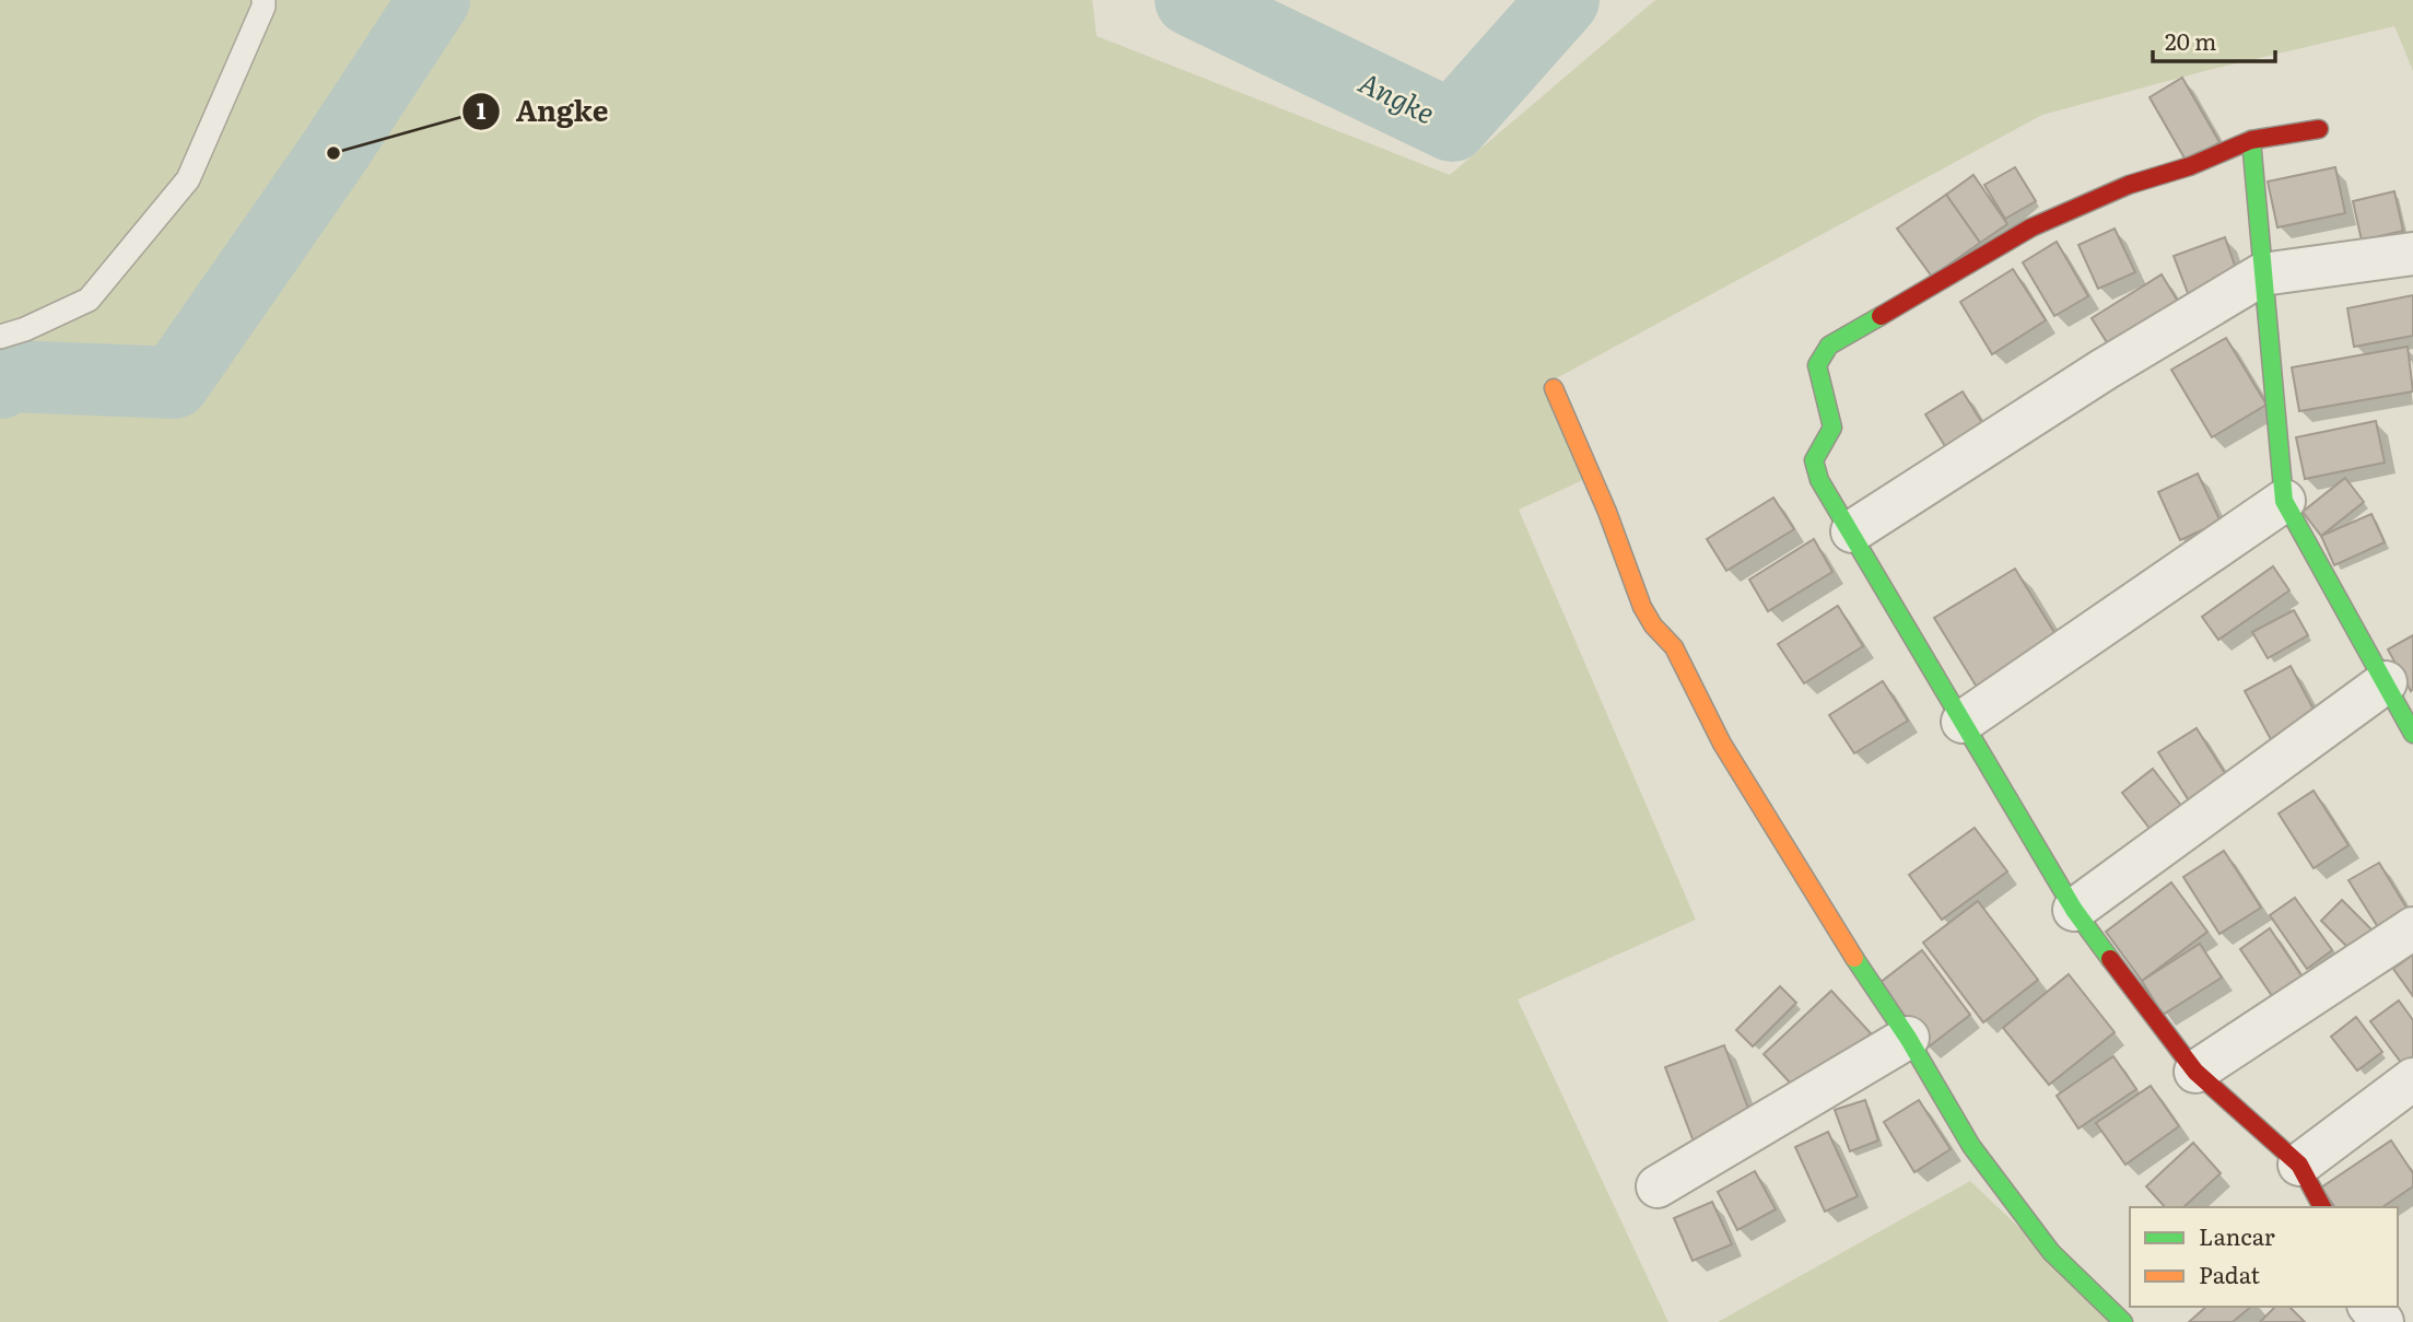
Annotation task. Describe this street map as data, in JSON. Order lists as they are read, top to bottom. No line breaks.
{"water":["Angke"],"places":["Angke"],"legend":["Lancar","Padat"],"scale_bar":"20 m"}
